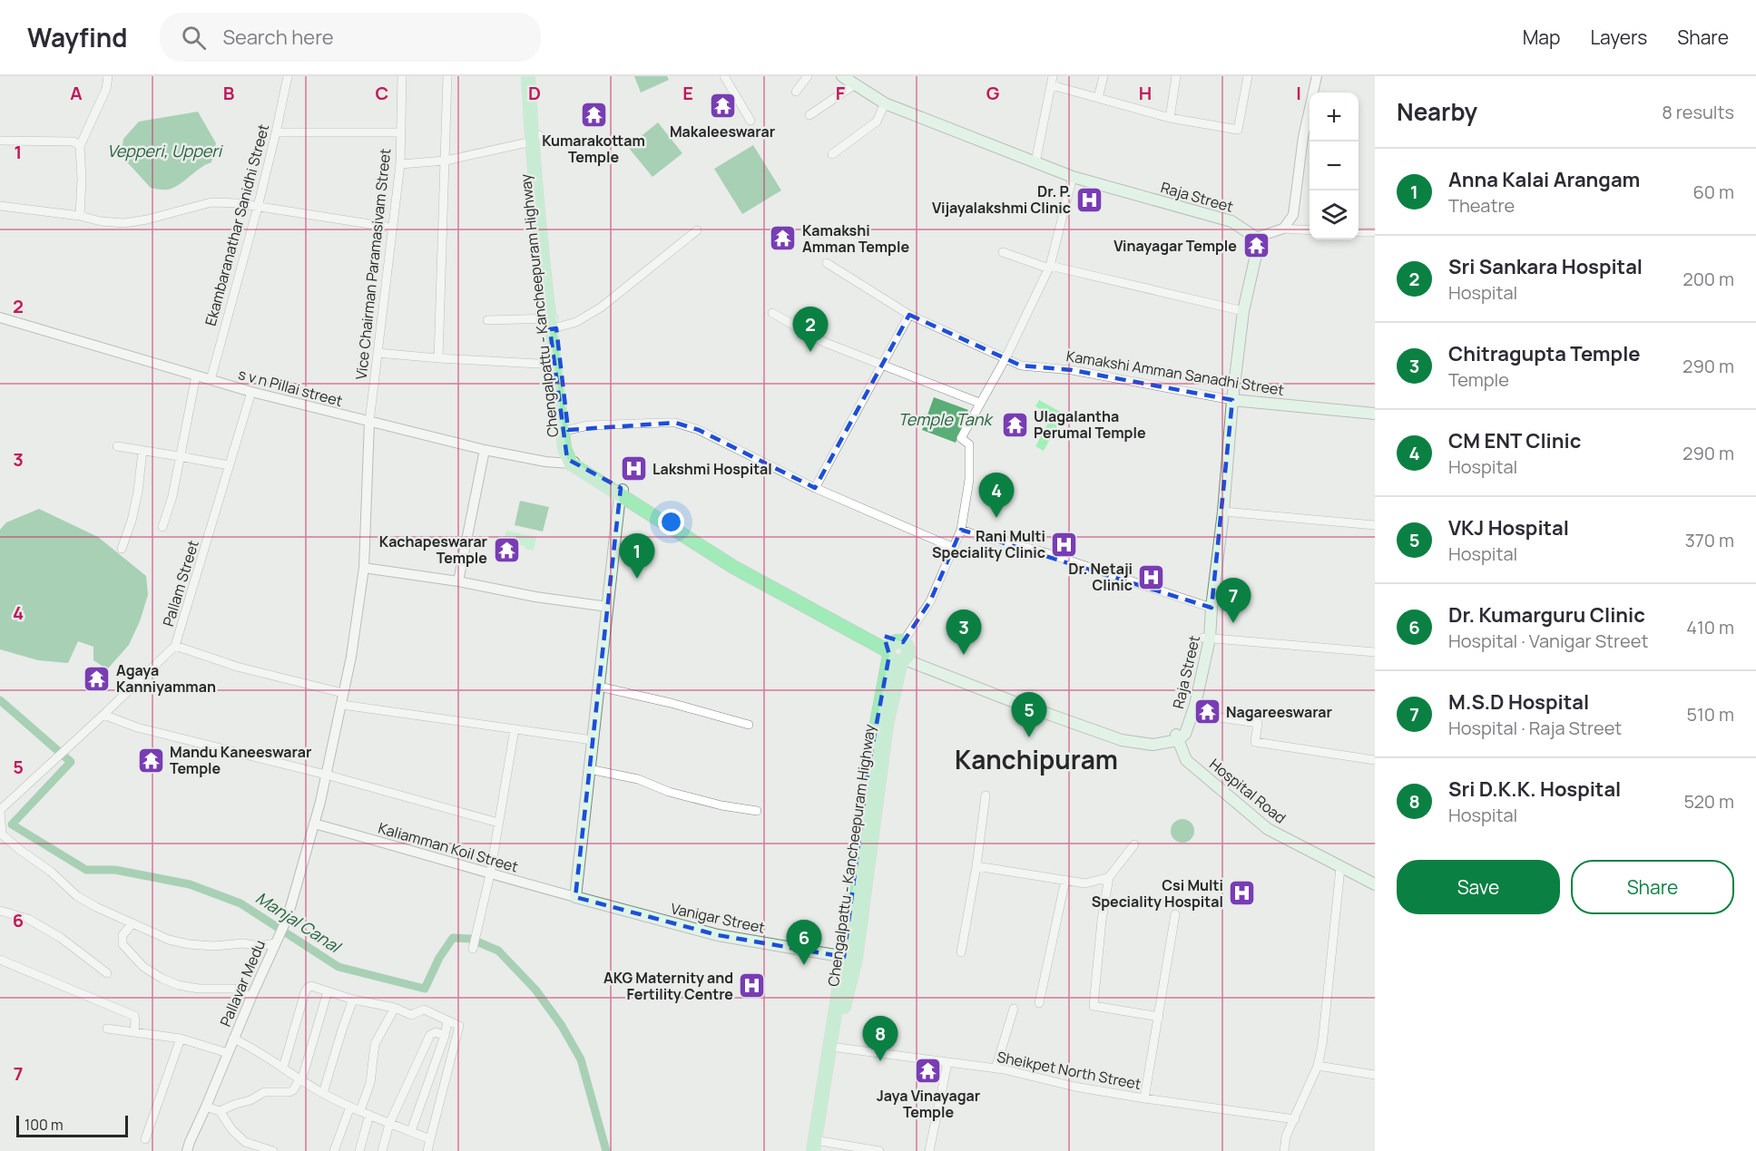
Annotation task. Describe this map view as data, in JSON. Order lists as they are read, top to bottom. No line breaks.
{"streets":{"highway":["Chengalpattu - Kancheepuram Highway"],"main road":["Raja Street","Kamakshi Amman Sanadhi Street","Hospital Road","Vanigar Street"],"street":["Ekambaranathar Sanidhi Street","Vice Chairman Paramasivam Street","s v n Pillai street","Pallam Street","Kaliamman Koil Street","Pallavar Medu","Sheikpet North Street"]},"crossings":[["Raja Street","Kamakshi Amman Sanadhi Street"],["Raja Street","Hospital Road"],["Ekambaranathar Sanidhi Street","s v n Pillai street"],["Vice Chairman Paramasivam Street","s v n Pillai street"],["Vice Chairman Paramasivam Street","Pallavar Medu"],["Chengalpattu - Kancheepuram Highway","s v n Pillai street"],["Chengalpattu - Kancheepuram Highway","Vanigar Street"],["Chengalpattu - Kancheepuram Highway","Sheikpet North Street"],["s v n Pillai street","Pallam Street"],["s v n Pillai street","Pallavar Medu"],["Kaliamman Koil Street","Vanigar Street"],["Kaliamman Koil Street","Pallavar Medu"]],"districts":["Kanchipuram"],"water":["Vepperi, Upperi","Temple Tank","Manjal Canal"],"places":{"temple":["Makaleeswarar","Kumarakottam Temple","Kamakshi Amman Temple","Vinayagar Temple","Ulagalantha Perumal Temple","Kachapeswarar Temple","Agaya Kanniyamman","Nagareeswarar","Mandu Kaneeswarar Temple","Jaya Vinayagar Temple"],"hospital":["Dr. P. Vijayalakshmi Clinic","Lakshmi Hospital","Rani Multi Speciality Clinic","Dr. Netaji Clinic","Csi Multi Speciality Hospital","AKG Maternity and Fertility Centre"]},"scale_bar":"100 m","page":{"header":"Wayfind","search":"Search here","nav":["Map","Layers","Share"],"heading":["Nearby","8 results"],"map_buttons":["+","−"],"list":[{"mark":"1","name":"Anna Kalai Arangam","note":"Theatre","value":"60 m"},{"mark":"2","name":"Sri Sankara Hospital","note":"Hospital","value":"200 m"},{"mark":"3","name":"Chitragupta Temple","note":"Temple","value":"290 m"},{"mark":"4","name":"CM ENT Clinic","note":"Hospital","value":"290 m"},{"mark":"5","name":"VKJ Hospital","note":"Hospital","value":"370 m"},{"mark":"6","name":"Dr. Kumarguru Clinic","note":"Hospital · Vanigar Street","value":"410 m"},{"mark":"7","name":"M.S.D Hospital","note":"Hospital · Raja Street","value":"510 m"},{"mark":"8","name":"Sri D.K.K. Hospital","note":"Hospital","value":"520 m"}],"pins":["2","4","1","7","3","5","6","8"],"buttons":["Save","Share"],"scale":"100 m"},"grid":{"columns":["A","B","C","D","E","F","G","H","I"],"rows":["1","2","3","4","5","6","7"]}}
